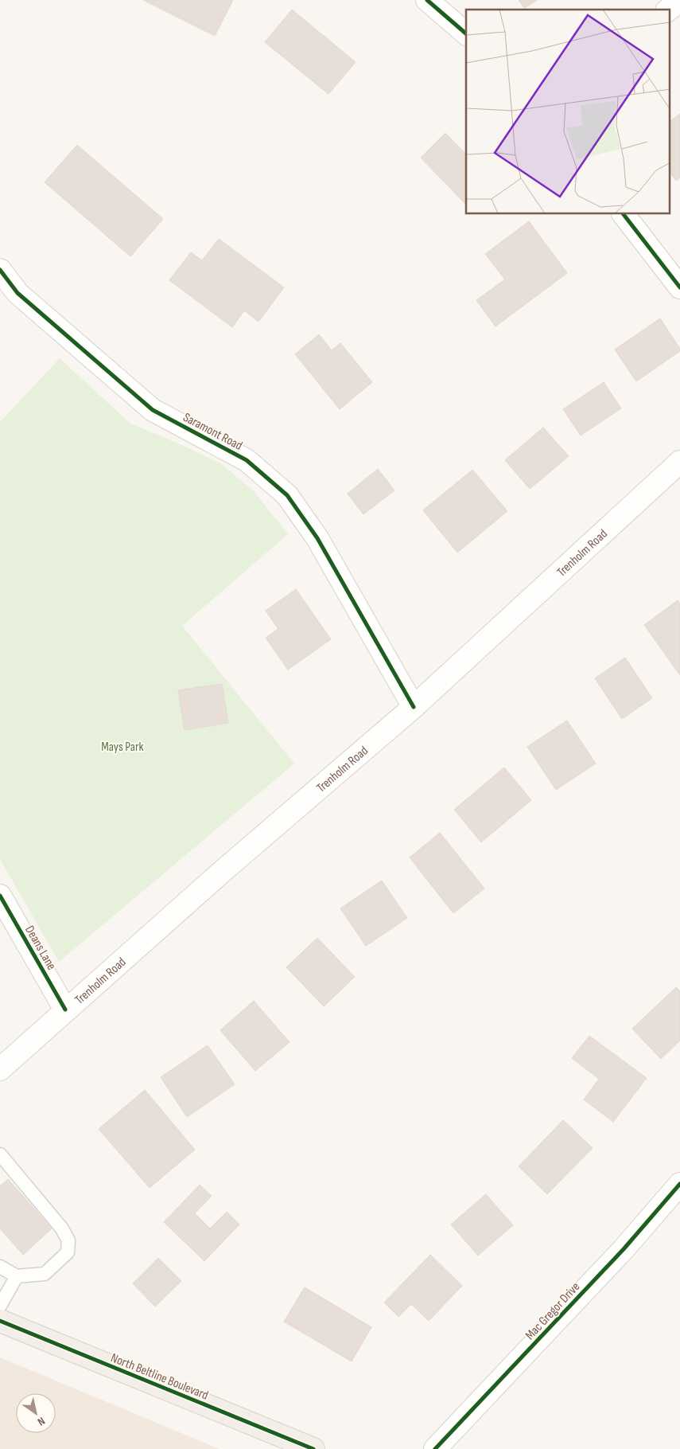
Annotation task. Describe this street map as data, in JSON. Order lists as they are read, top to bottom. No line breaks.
{"streets":{"main road":["North Beltline Boulevard"],"street":["Saramont Road","Trenholm Road","Deans Lane","Mac Gregor Drive"]},"crossings":[["Saramont Road","Trenholm Road"],["Trenholm Road","Deans Lane"]],"parks":["Mays Park"],"north":"bottom right"}
